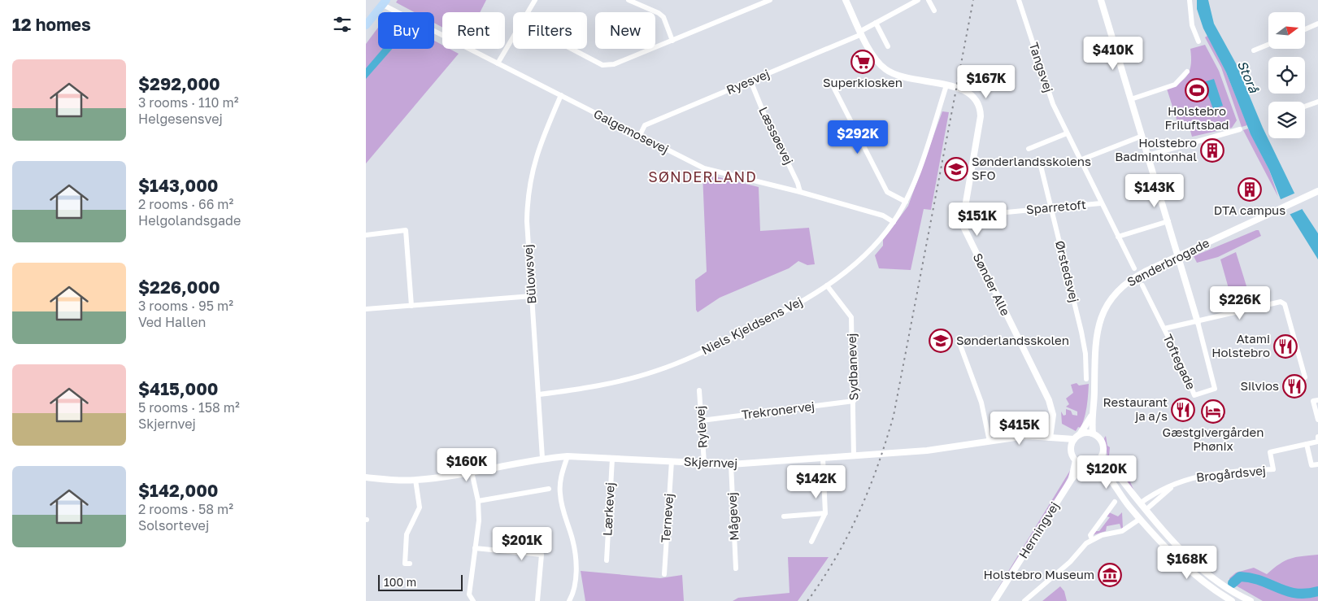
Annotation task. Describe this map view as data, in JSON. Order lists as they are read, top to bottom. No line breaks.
{"streets":{"street":["Tangsvej","Ryesvej","Galgemosevej","Læssøevej","Sparretoft","Sønderbrogade","Ørstedsvej","Bülowsvej","Sønder Alle","Niels Kjeldsens Vej","Toftegade","Sydbanevej","Trekronervej","Rylevej","Skjernvej","Brogårdsvej","Lærkevej","Mågevej","Ternevej","Herningvej"]},"crossings":[["Tangsvej","Sparretoft"],["Ryesvej","Galgemosevej"],["Ryesvej","Læssøevej"],["Galgemosevej","Læssøevej"],["Galgemosevej","Bülowsvej"],["Galgemosevej","Niels Kjeldsens Vej"],["Sparretoft","Ørstedsvej"],["Sparretoft","Sønder Alle"],["Sønderbrogade","Skjernvej"],["Sønderbrogade","Herningvej"],["Bülowsvej","Niels Kjeldsens Vej"],["Bülowsvej","Skjernvej"],["Sønder Alle","Niels Kjeldsens Vej"],["Sønder Alle","Skjernvej"],["Niels Kjeldsens Vej","Sydbanevej"],["Sydbanevej","Trekronervej"],["Sydbanevej","Skjernvej"],["Trekronervej","Rylevej"],["Rylevej","Skjernvej"],["Skjernvej","Lærkevej"],["Skjernvej","Mågevej"],["Skjernvej","Ternevej"],["Skjernvej","Herningvej"]],"districts":["SØNDERLAND"],"water":["Storå"],"places":{"supermarket":["Superkiosken"],"sports":["Holstebro Friluftsbad"],"building":["Holstebro Badmintonhal","DTA campus"],"school or university":["Sønderlandsskolens SFO","Sønderlandsskolen"],"restaurant":["Atami Holstebro","Silvios","Restaurant ja a/s"],"hotel":["Gæstgivergården Phønix"],"museum":["Holstebro Museum"]},"scale_bar":"100 m","north":"right","page":{"heading":"12 homes","chip":["Buy","Rent","Filters","New"],"price":["$410K","$167K","$292K","$143K","$151K","$226K","$415K","$160K","$120K","$142K","$201K","$168K"],"list":[{"name":"$292,000","note":"3 rooms · 110 m² · Helgesensvej"},{"name":"$143,000","note":"2 rooms · 66 m² · Helgolandsgade"},{"name":"$226,000","note":"3 rooms · 95 m² · Ved Hallen"},{"name":"$415,000","note":"5 rooms · 158 m² · Skjernvej"},{"name":"$142,000","note":"2 rooms · 58 m² · Solsortevej"}],"scale":"100 m"}}
